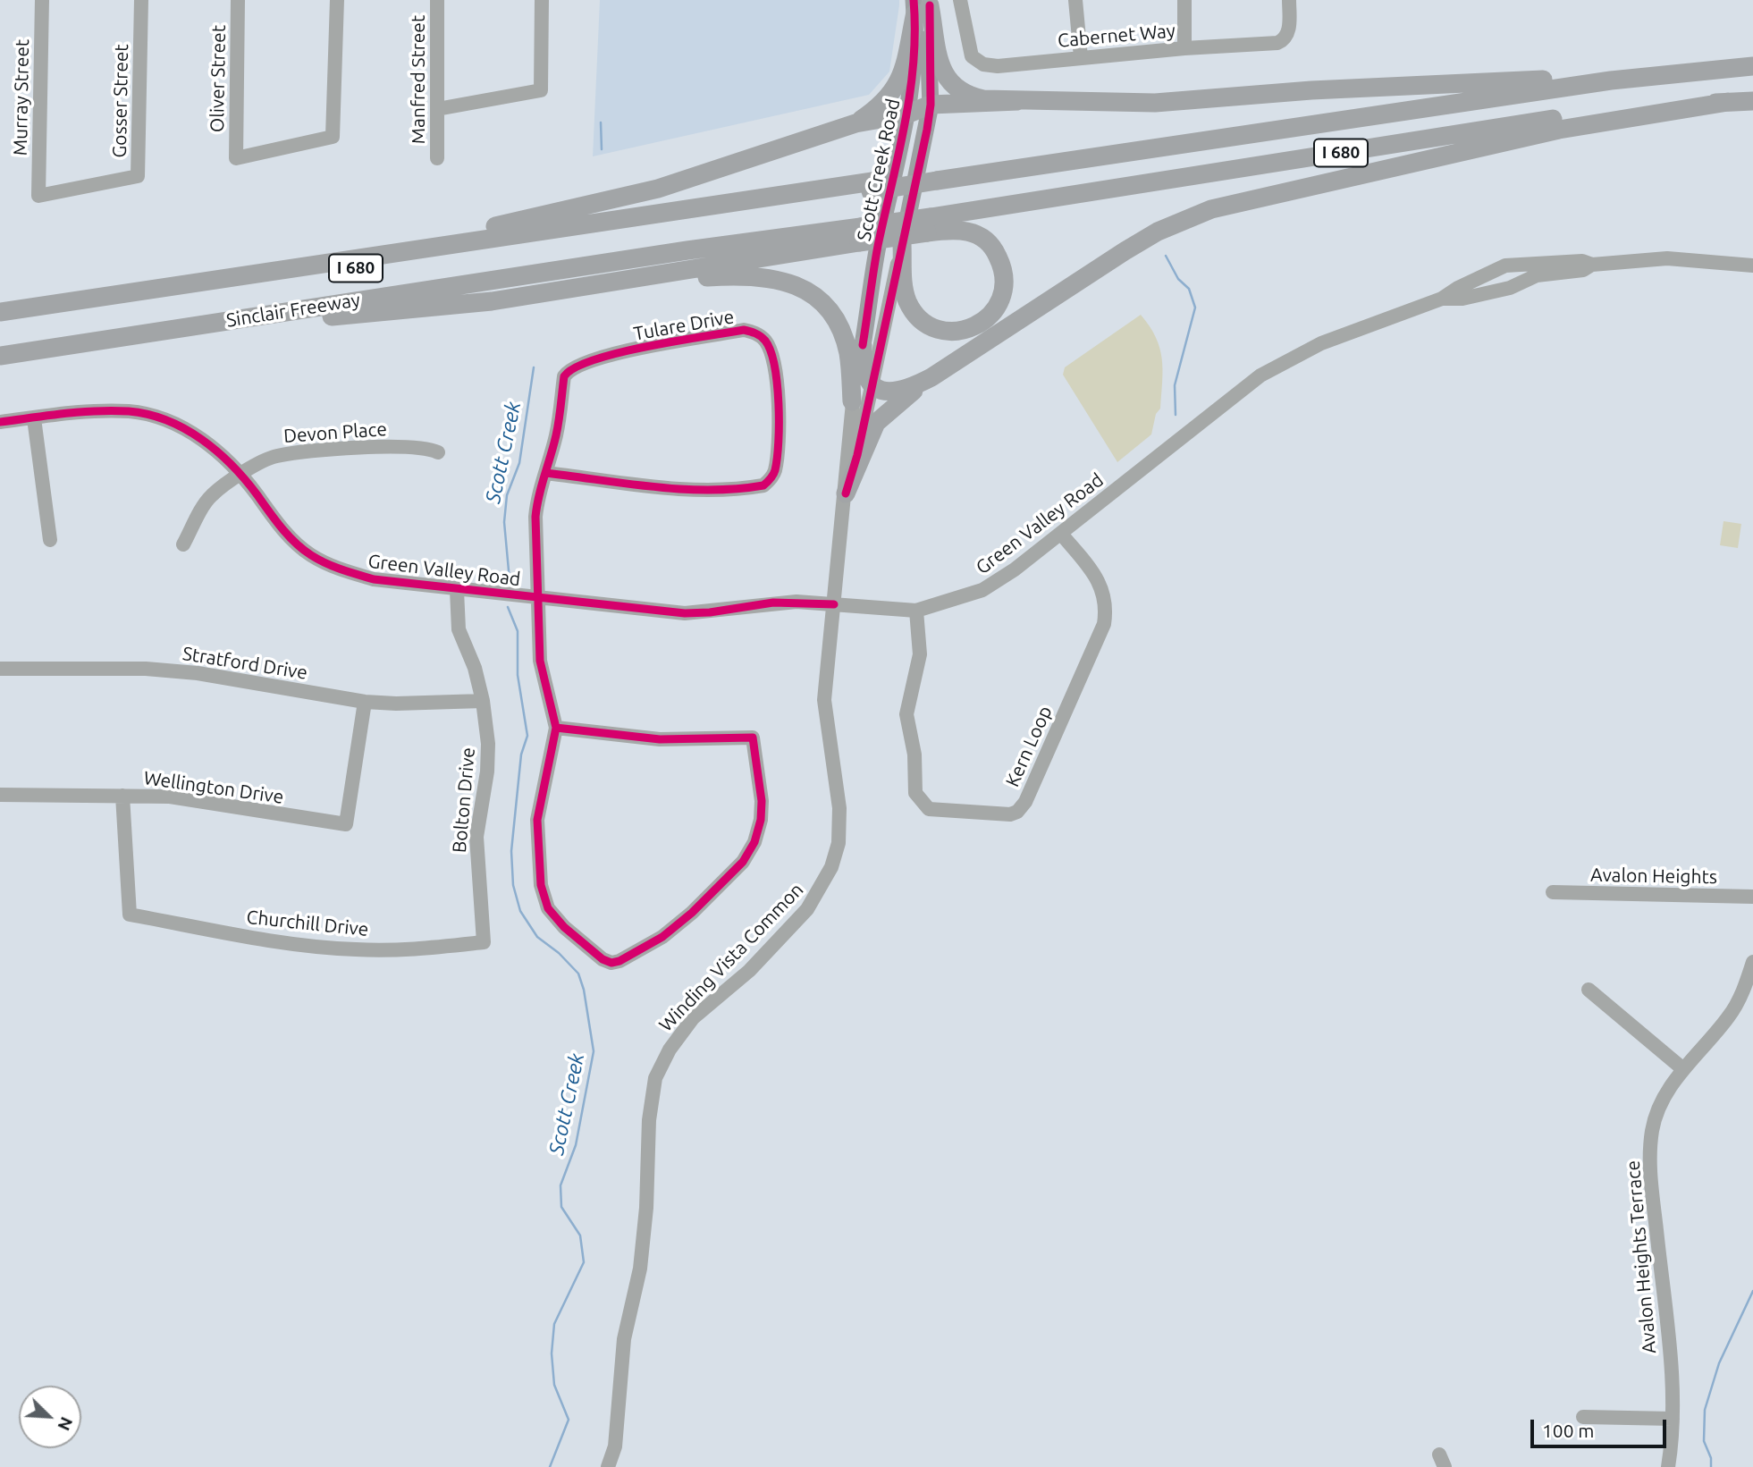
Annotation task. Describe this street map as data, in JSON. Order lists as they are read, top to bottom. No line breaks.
{"streets":{"highway":["I 680","Sinclair Freeway"],"main road":["Scott Creek Road"],"street":["Cabernet Way","Oliver Street","Manfred Street","Murray Street","Gosser Street","Tulare Drive","Devon Place","Green Valley Road","Stratford Drive","Kern Loop","Wellington Drive","Bolton Drive","Avalon Heights","Churchill Drive","Winding Vista Common","Avalon Heights Terrace"]},"crossings":[["Murray Street","Gosser Street"],["Scott Creek Road","Green Valley Road"],["Scott Creek Road","Winding Vista Common"],["Tulare Drive","Green Valley Road"],["Devon Place","Green Valley Road"],["Green Valley Road","Kern Loop"],["Green Valley Road","Bolton Drive"],["Stratford Drive","Wellington Drive"],["Stratford Drive","Bolton Drive"],["Wellington Drive","Churchill Drive"],["Bolton Drive","Churchill Drive"]],"water":["Scott Creek"],"scale_bar":"100 m","north":"bottom right"}
